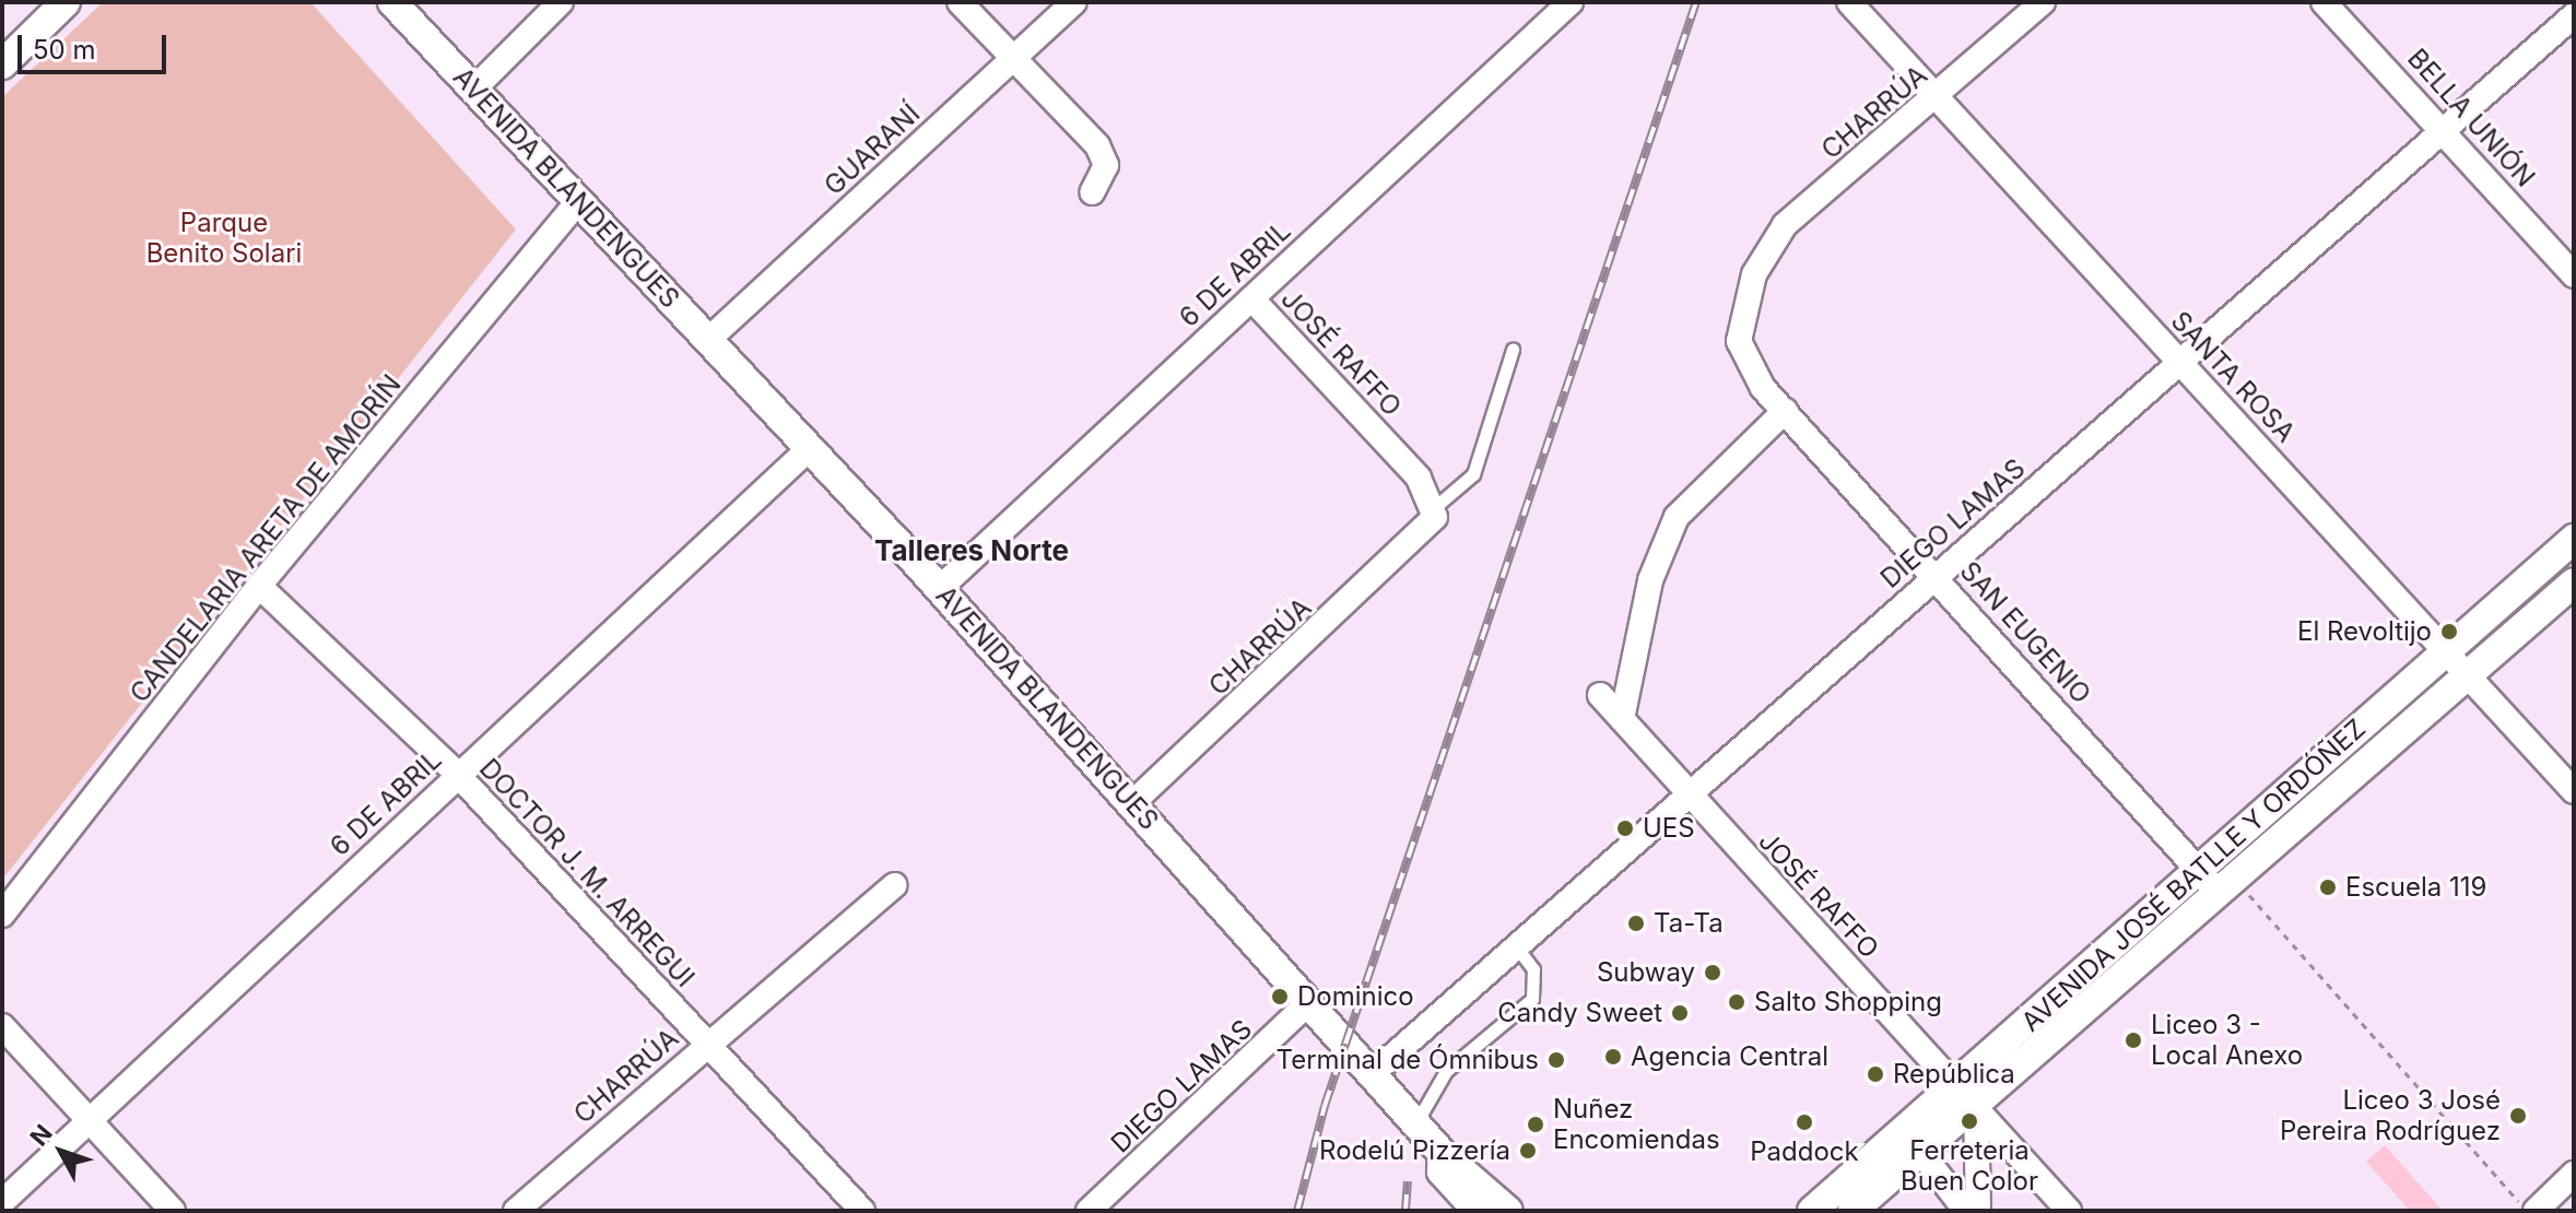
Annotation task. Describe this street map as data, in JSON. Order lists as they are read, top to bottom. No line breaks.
{"streets":{"street":["CHARRÚA","BELLA UNIÓN","GUARANÍ","AVENIDA BLANDENGUES","6 DE ABRIL","JOSÉ RAFFO","SANTA ROSA","DIEGO LAMAS","CANDELARIA ARETA DE AMORÍN","SAN EUGENIO","DOCTOR J. M. ARREGUI","AVENIDA JOSÉ BATLLE Y ORDÓÑEZ"]},"crossings":[["CHARRÚA","AVENIDA BLANDENGUES"],["CHARRÚA","JOSÉ RAFFO"],["CHARRÚA","SANTA ROSA"],["CHARRÚA","SAN EUGENIO"],["CHARRÚA","DOCTOR J. M. ARREGUI"],["BELLA UNIÓN","DIEGO LAMAS"],["GUARANÍ","AVENIDA BLANDENGUES"],["AVENIDA BLANDENGUES","6 DE ABRIL"],["AVENIDA BLANDENGUES","DIEGO LAMAS"],["AVENIDA BLANDENGUES","CANDELARIA ARETA DE AMORÍN"],["6 DE ABRIL","JOSÉ RAFFO"],["6 DE ABRIL","DOCTOR J. M. ARREGUI"],["JOSÉ RAFFO","DIEGO LAMAS"],["JOSÉ RAFFO","AVENIDA JOSÉ BATLLE Y ORDÓÑEZ"],["SANTA ROSA","DIEGO LAMAS"],["SANTA ROSA","AVENIDA JOSÉ BATLLE Y ORDÓÑEZ"],["DIEGO LAMAS","SAN EUGENIO"],["CANDELARIA ARETA DE AMORÍN","DOCTOR J. M. ARREGUI"],["SAN EUGENIO","AVENIDA JOSÉ BATLLE Y ORDÓÑEZ"]],"districts":["Talleres Norte"],"parks":["Parque Benito Solari"],"places":["El Revoltijo","UES","Escuela 119","Ta-Ta","Subway","Dominico","Salto Shopping","Candy Sweet","Liceo 3 - Local Anexo","Agencia Central","Terminal de Ómnibus","República","Liceo 3 José Pereira Rodríguez","Ferreteria Buen Color","Paddock","Nuñez Encomiendas","Rodelú Pizzería"],"scale_bar":"50 m","north":"top left"}
